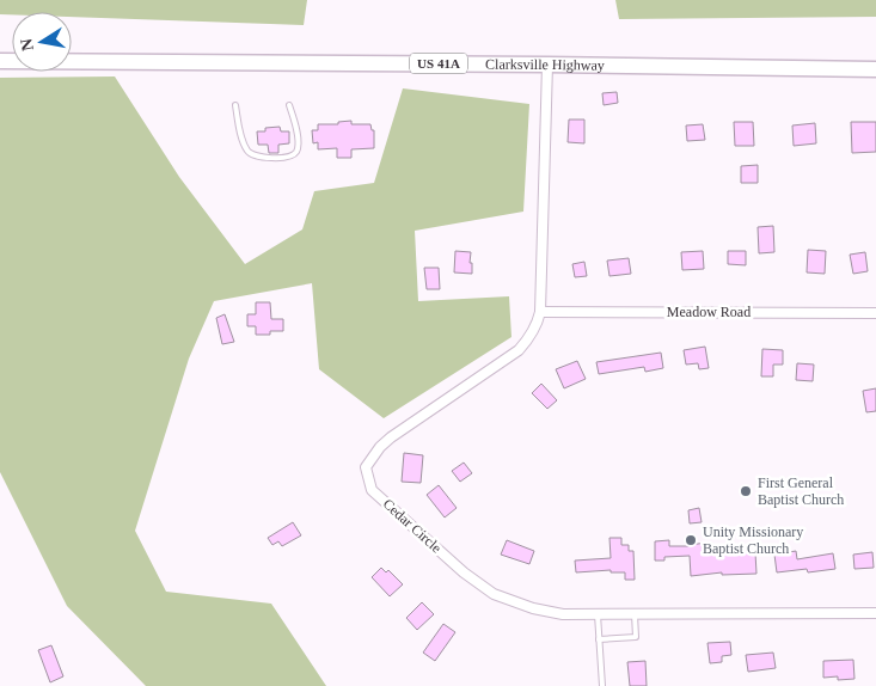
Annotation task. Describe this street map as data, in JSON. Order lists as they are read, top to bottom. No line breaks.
{"streets":{"main road":["US 41A","Clarksville Highway"],"street":["Meadow Road","Cedar Circle"]},"crossings":[["Clarksville Highway","Cedar Circle"],["Meadow Road","Cedar Circle"]],"places":["First General Baptist Church","Unity Missionary Baptist Church"],"north":"left"}
